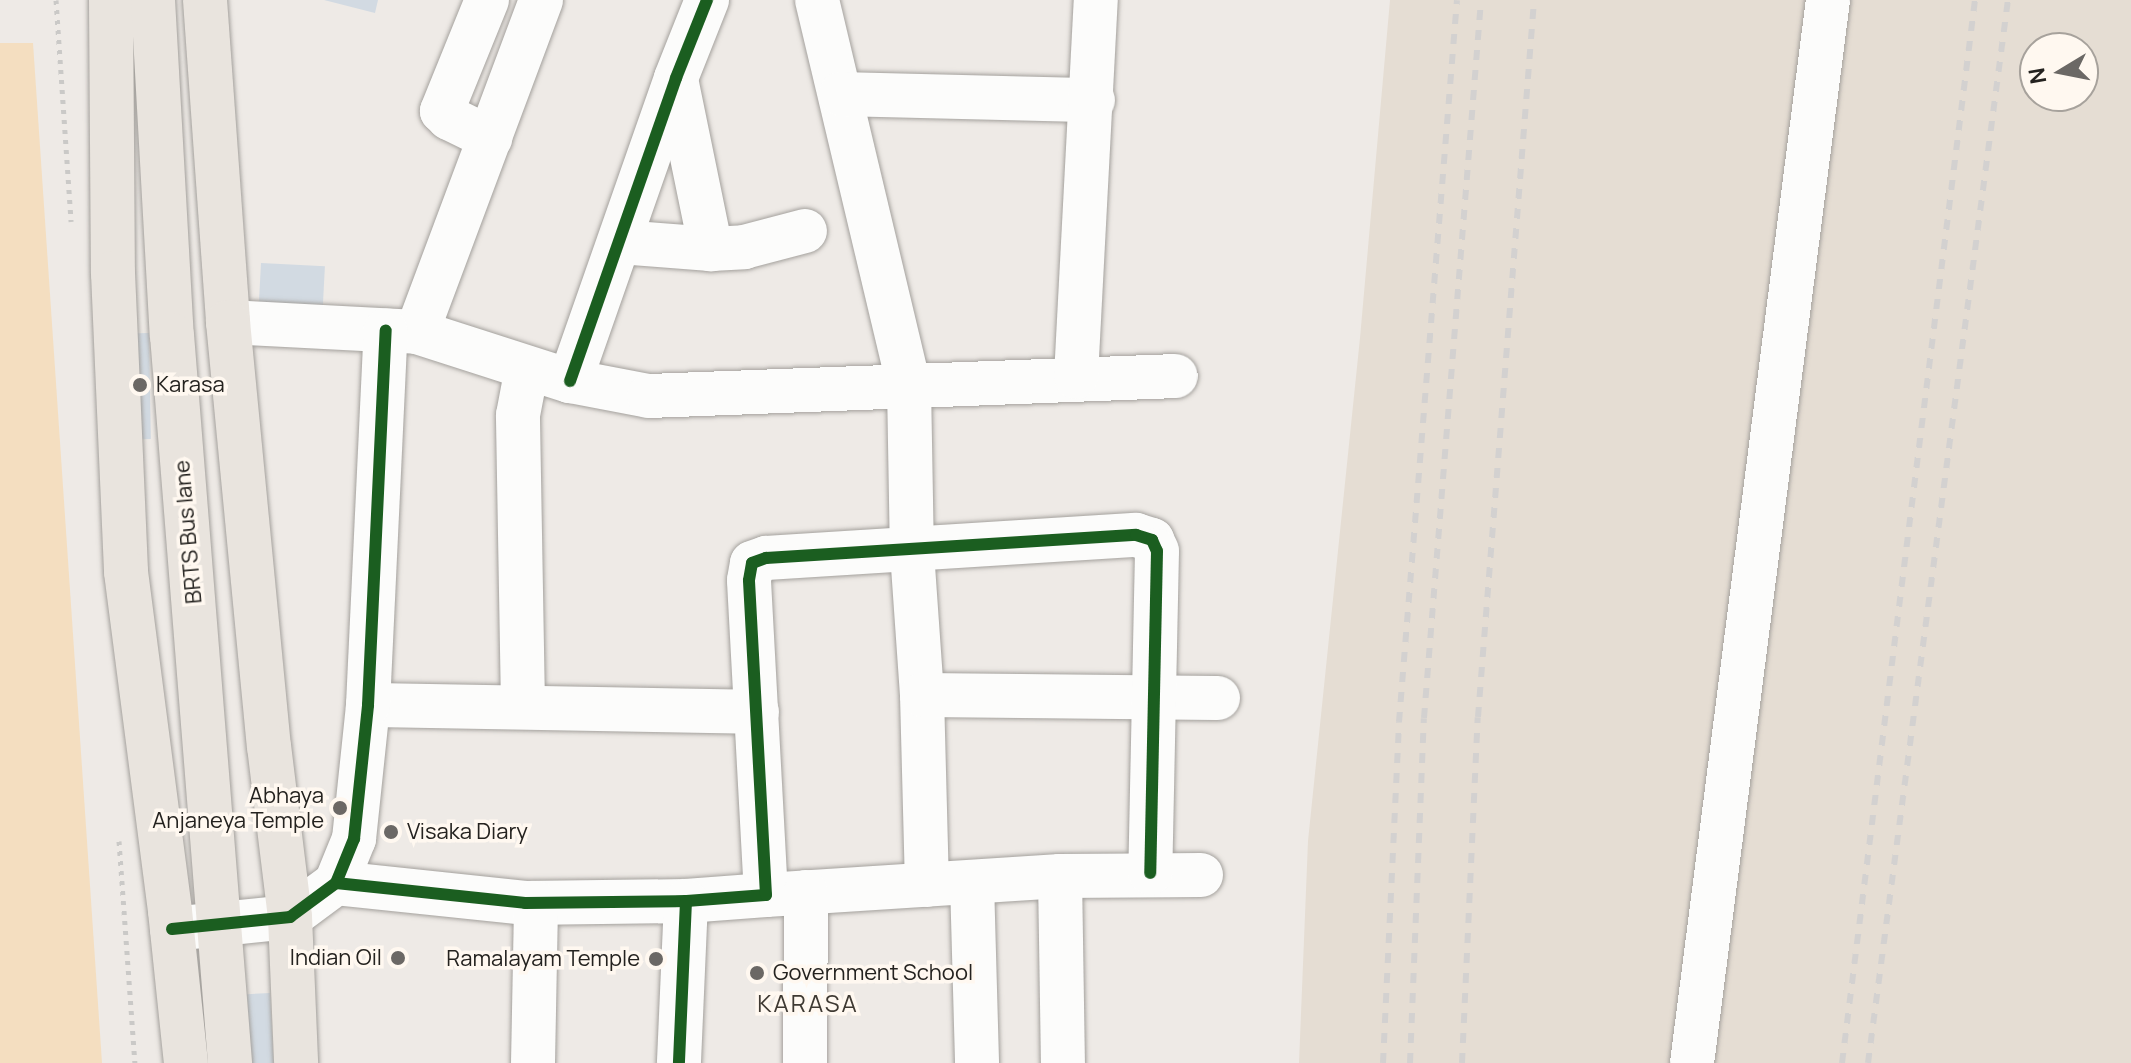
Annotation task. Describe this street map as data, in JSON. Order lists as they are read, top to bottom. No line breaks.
{"streets":{"main road":["BRTS Bus lane"]},"districts":["KARASA"],"places":["Karasa","Abhaya Anjaneya Temple","Visaka Diary","Indian Oil","Ramalayam Temple","Government School"],"north":"left"}
